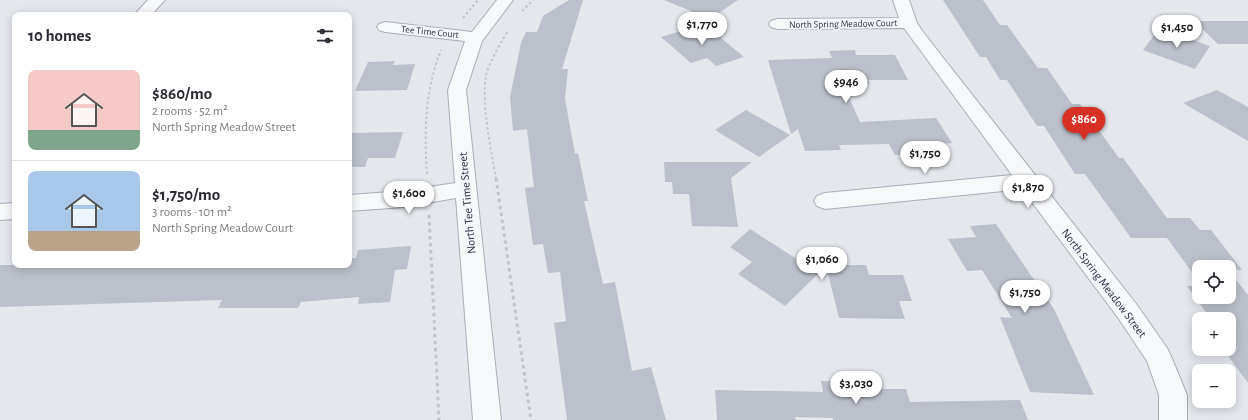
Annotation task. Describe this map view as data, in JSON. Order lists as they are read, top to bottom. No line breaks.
{"streets":{"street":["North Spring Meadow Court","Tee Time Court","North Tee Time Street","North Spring Meadow Street"]},"crossings":[["North Spring Meadow Court","North Spring Meadow Street"],["Tee Time Court","North Tee Time Street"]],"page":{"price":["$1,770","$1,450","$946","$860","$1,750","$1,870","$1,600","$1,060","$1,750","$3,030"],"heading":"10 homes","list":[{"name":"$860/mo","note":"2 rooms · 52 m² · North Spring Meadow Street"},{"name":"$1,750/mo","note":"3 rooms · 101 m² · North Spring Meadow Court"}],"map_buttons":["+","−"]}}
